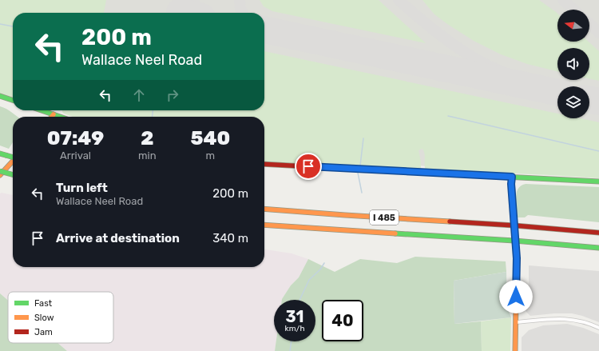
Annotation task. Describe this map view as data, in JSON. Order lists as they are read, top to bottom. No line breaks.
{"streets":{"main road":["I 485"]},"legend":["Fast","Slow","Jam"],"north":"left","page":{"turn":["200 m","Wallace Neel Road"],"eta":["07:49","Arrival","2","min","540","m"],"list":[{"name":"Turn left","note":"Wallace Neel Road","value":"200 m"},{"name":"Arrive at destination","value":"340 m"}],"speed":"31 km/h","limit":"40"}}
